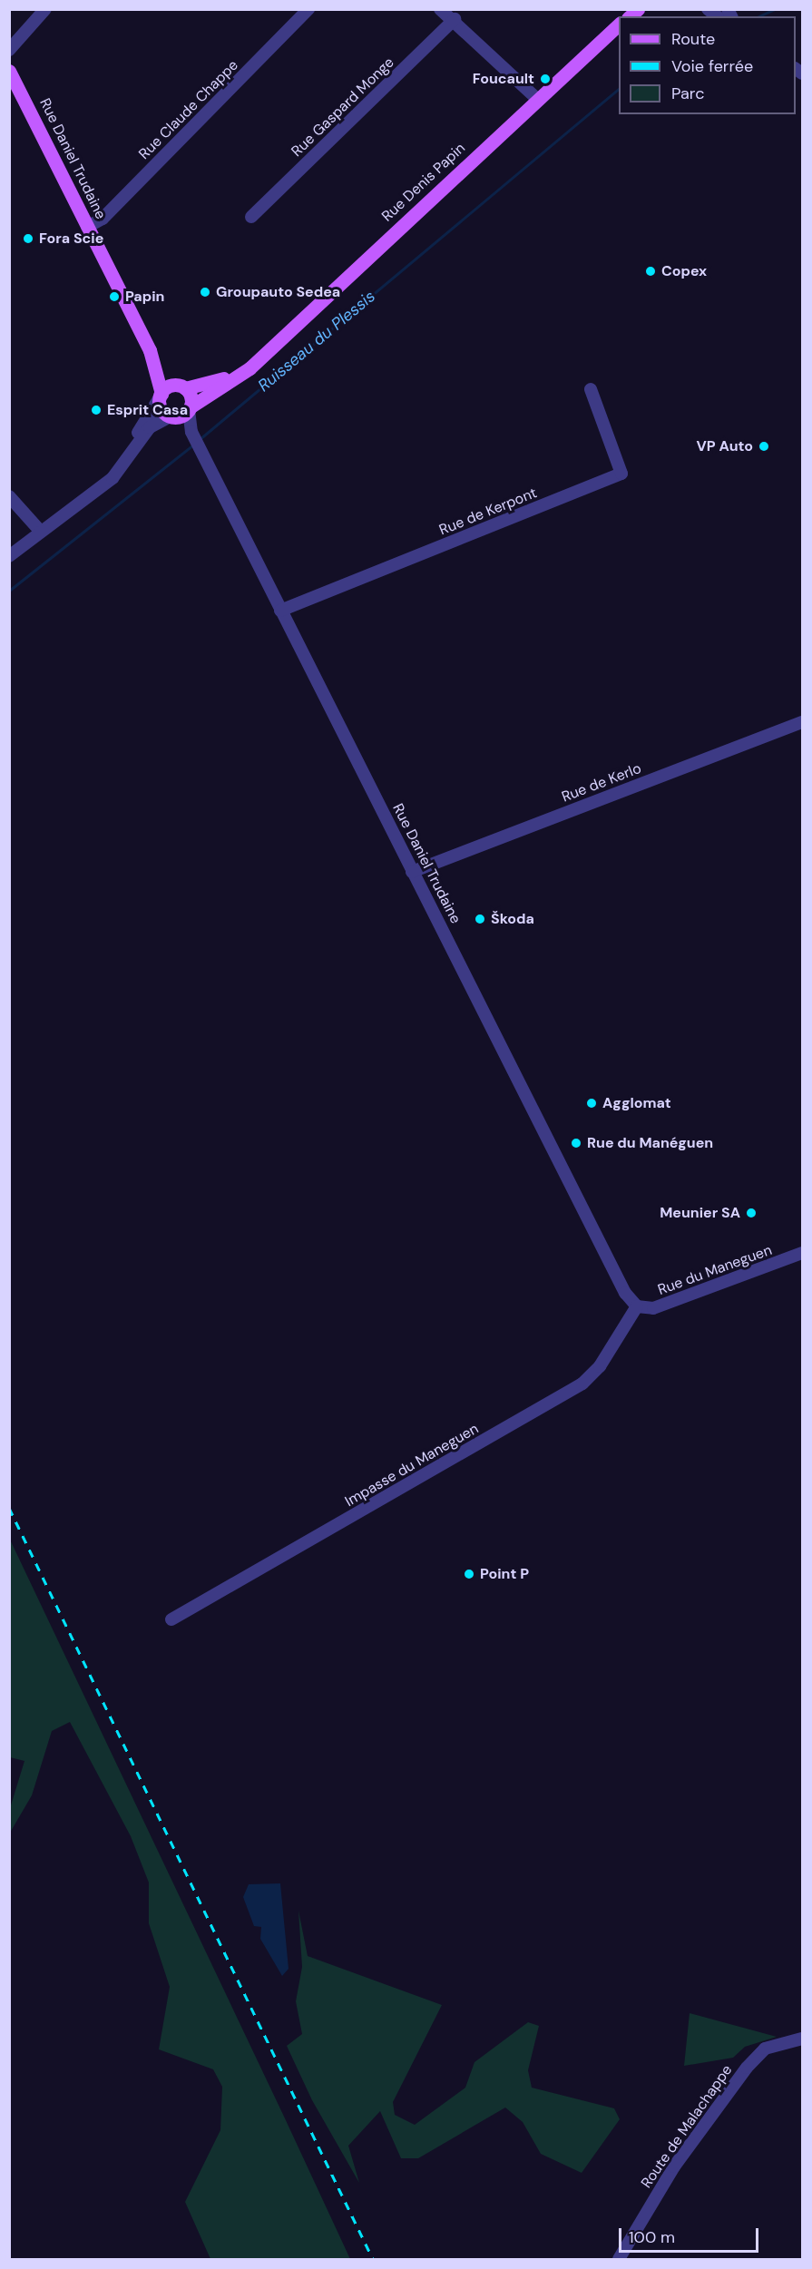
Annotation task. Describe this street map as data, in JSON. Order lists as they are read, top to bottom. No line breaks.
{"streets":{"main road":["Rue Daniel Trudaine","Rue Denis Papin"],"street":["Rue Gaspard Monge","Rue Claude Chappe","Rue de Kerpont","Rue de Kerlo","Rue du Maneguen","Impasse du Maneguen","Route de Malachappe"]},"crossings":[["Rue Claude Chappe","Rue Daniel Trudaine"],["Rue Daniel Trudaine","Rue Denis Papin"],["Rue Daniel Trudaine","Rue de Kerpont"],["Rue Daniel Trudaine","Rue de Kerlo"],["Rue Daniel Trudaine","Rue du Maneguen"],["Rue Daniel Trudaine","Impasse du Maneguen"],["Rue du Maneguen","Impasse du Maneguen"]],"water":["Ruisseau du Plessis"],"places":["Foucault","Fora Scie","Copex","Groupauto Sedea","Papin","Esprit Casa","VP Auto","Škoda","Agglomat","Rue du Manéguen","Meunier SA","Point P"],"legend":["Route","Voie ferrée","Parc"],"scale_bar":"100 m"}
